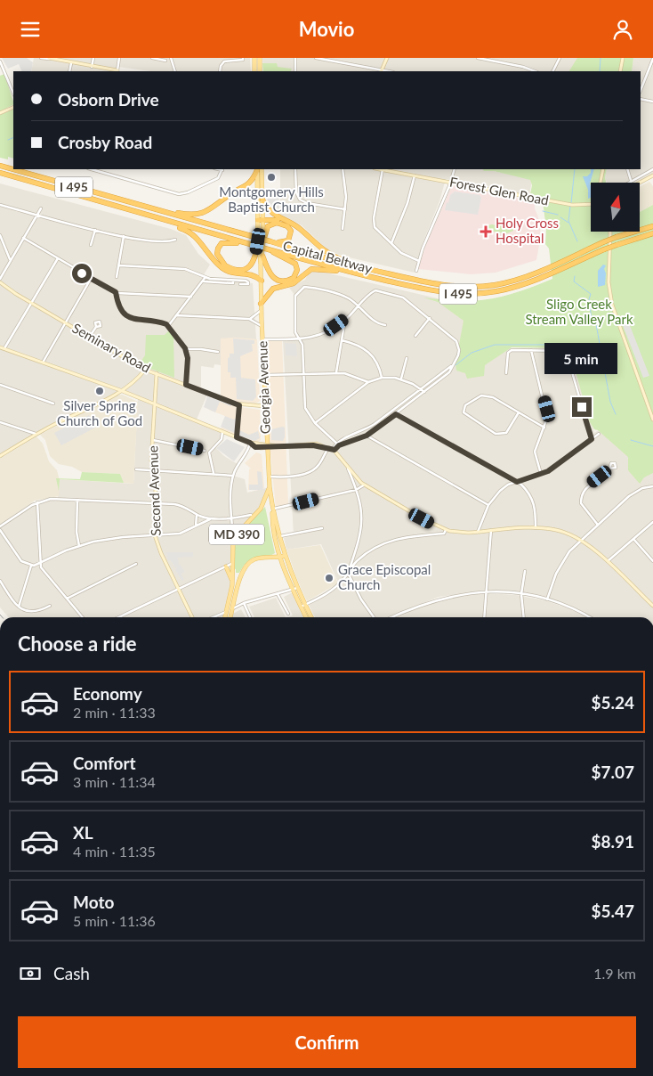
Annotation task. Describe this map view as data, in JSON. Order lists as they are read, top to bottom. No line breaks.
{"streets":{"highway":["I 495","Capital Beltway"],"main road":["Georgia Avenue","MD 390"],"street":["Forest Glen Road","Seminary Road","Second Avenue"]},"crossings":[["Seminary Road","Second Avenue"],["Georgia Avenue","MD 390"]],"parks":["Sligo Creek Stream Valley Park"],"places":{"other":["Montgomery Hills Baptist Church","Silver Spring Church of God","Grace Episcopal Church"],"health":["Holy Cross Hospital"]},"north":"top","page":{"header":"Movio","banner":["Osborn Drive","Crosby Road"],"bubble":"5 min","heading":"Choose a ride","list":[{"name":"Economy","note":"2 min · 11:33","value":"$5.24"},{"name":"Comfort","note":"3 min · 11:34","value":"$7.07"},{"name":"XL","note":"4 min · 11:35","value":"$8.91"},{"name":"Moto","note":"5 min · 11:36","value":"$5.47"}],"pay":["Cash","1.9 km"],"buttons":"Confirm"}}
